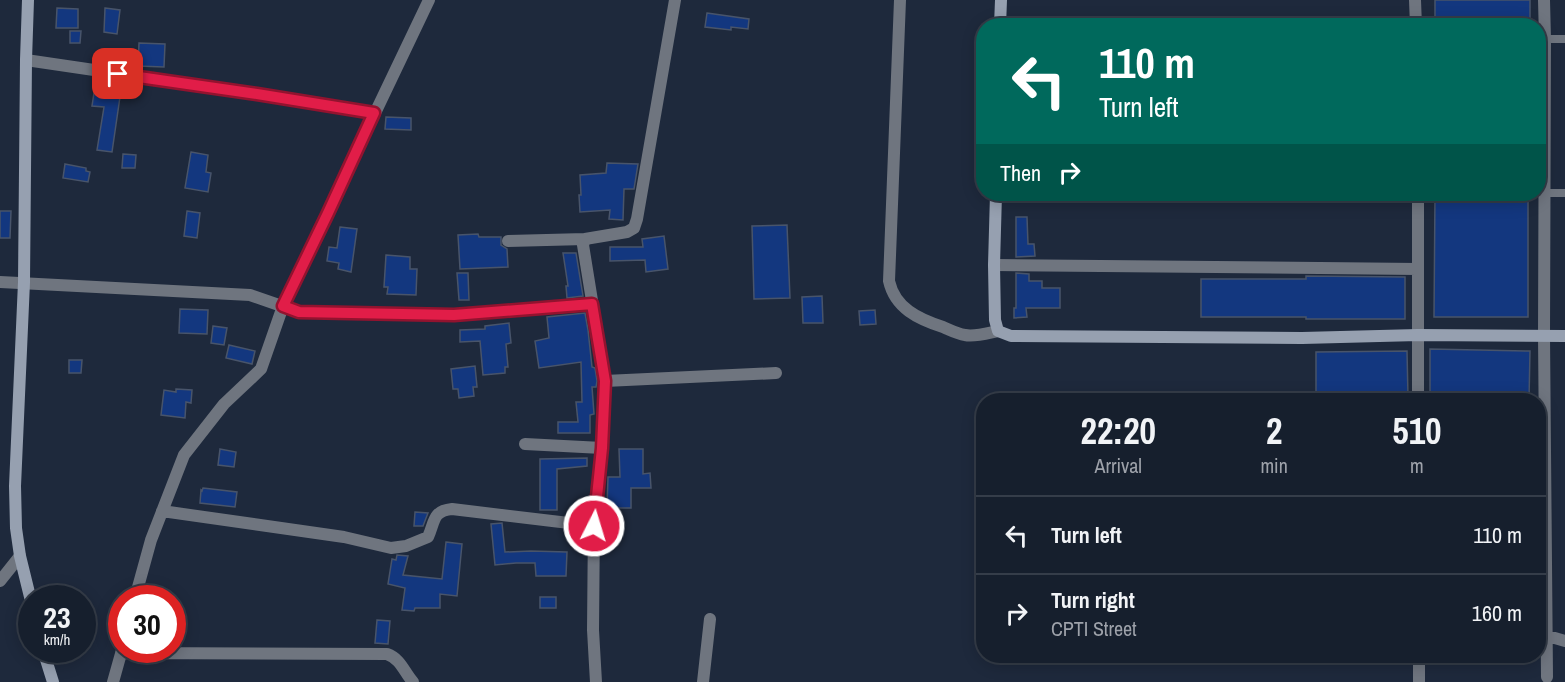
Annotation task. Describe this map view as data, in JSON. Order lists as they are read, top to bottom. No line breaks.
{"page":{"turn":["110 m","Turn left"],"then":"Then","eta":["22:20","Arrival","2","min","510","m"],"list":[{"name":"Turn left","value":"110 m"},{"name":"Turn right","note":"CPTI Street","value":"160 m"}],"speed":"23 km/h","limit":"30"}}
